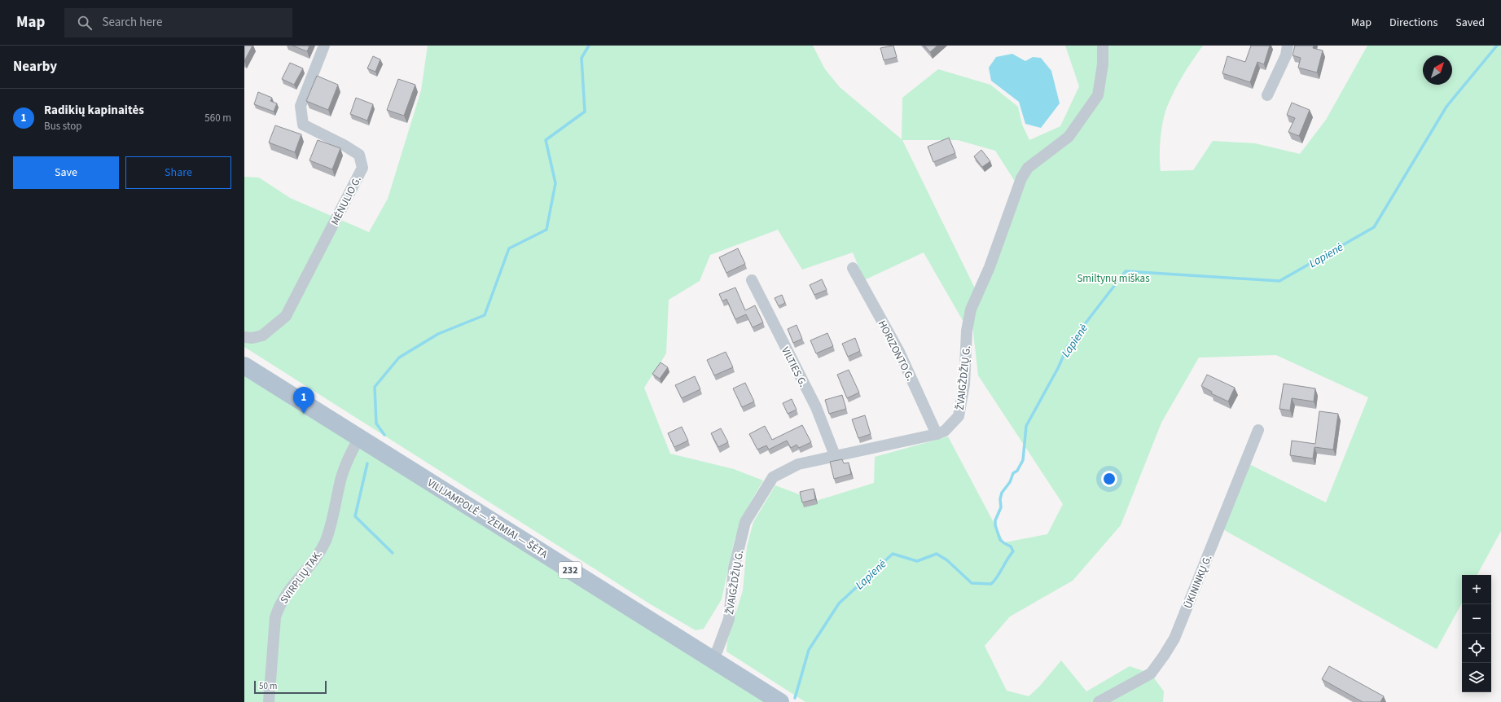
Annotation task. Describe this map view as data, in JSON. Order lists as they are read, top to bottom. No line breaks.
{"streets":{"main road":["VILIJAMPOLĖ — ŽEIMIAI — ŠĖTA","232"],"street":["MĖNULIO G.","HORIZONTO G.","VILTIES G.","ŽVAIGŽDŽIŲ G.","SVIRPLIŲ TAK.","ŪKININKŲ G."]},"crossings":[["HORIZONTO G.","ŽVAIGŽDŽIŲ G."],["VILTIES G.","ŽVAIGŽDŽIŲ G."],["ŽVAIGŽDŽIŲ G.","VILIJAMPOLĖ — ŽEIMIAI — ŠĖTA"],["VILIJAMPOLĖ — ŽEIMIAI — ŠĖTA","SVIRPLIŲ TAK."]],"water":["Lapienė"],"parks":["Smiltynų miškas"],"scale_bar":"50 m","north":"top right","page":{"header":"Map","search":"Search here","nav":["Map","Directions","Saved"],"heading":"Nearby","list":[{"mark":"1","name":"Radikių kapinaitės","note":"Bus stop","value":"560 m"}],"buttons":["Save","Share"],"pins":"1","map_buttons":["+","−"],"scale":"50 m"}}
